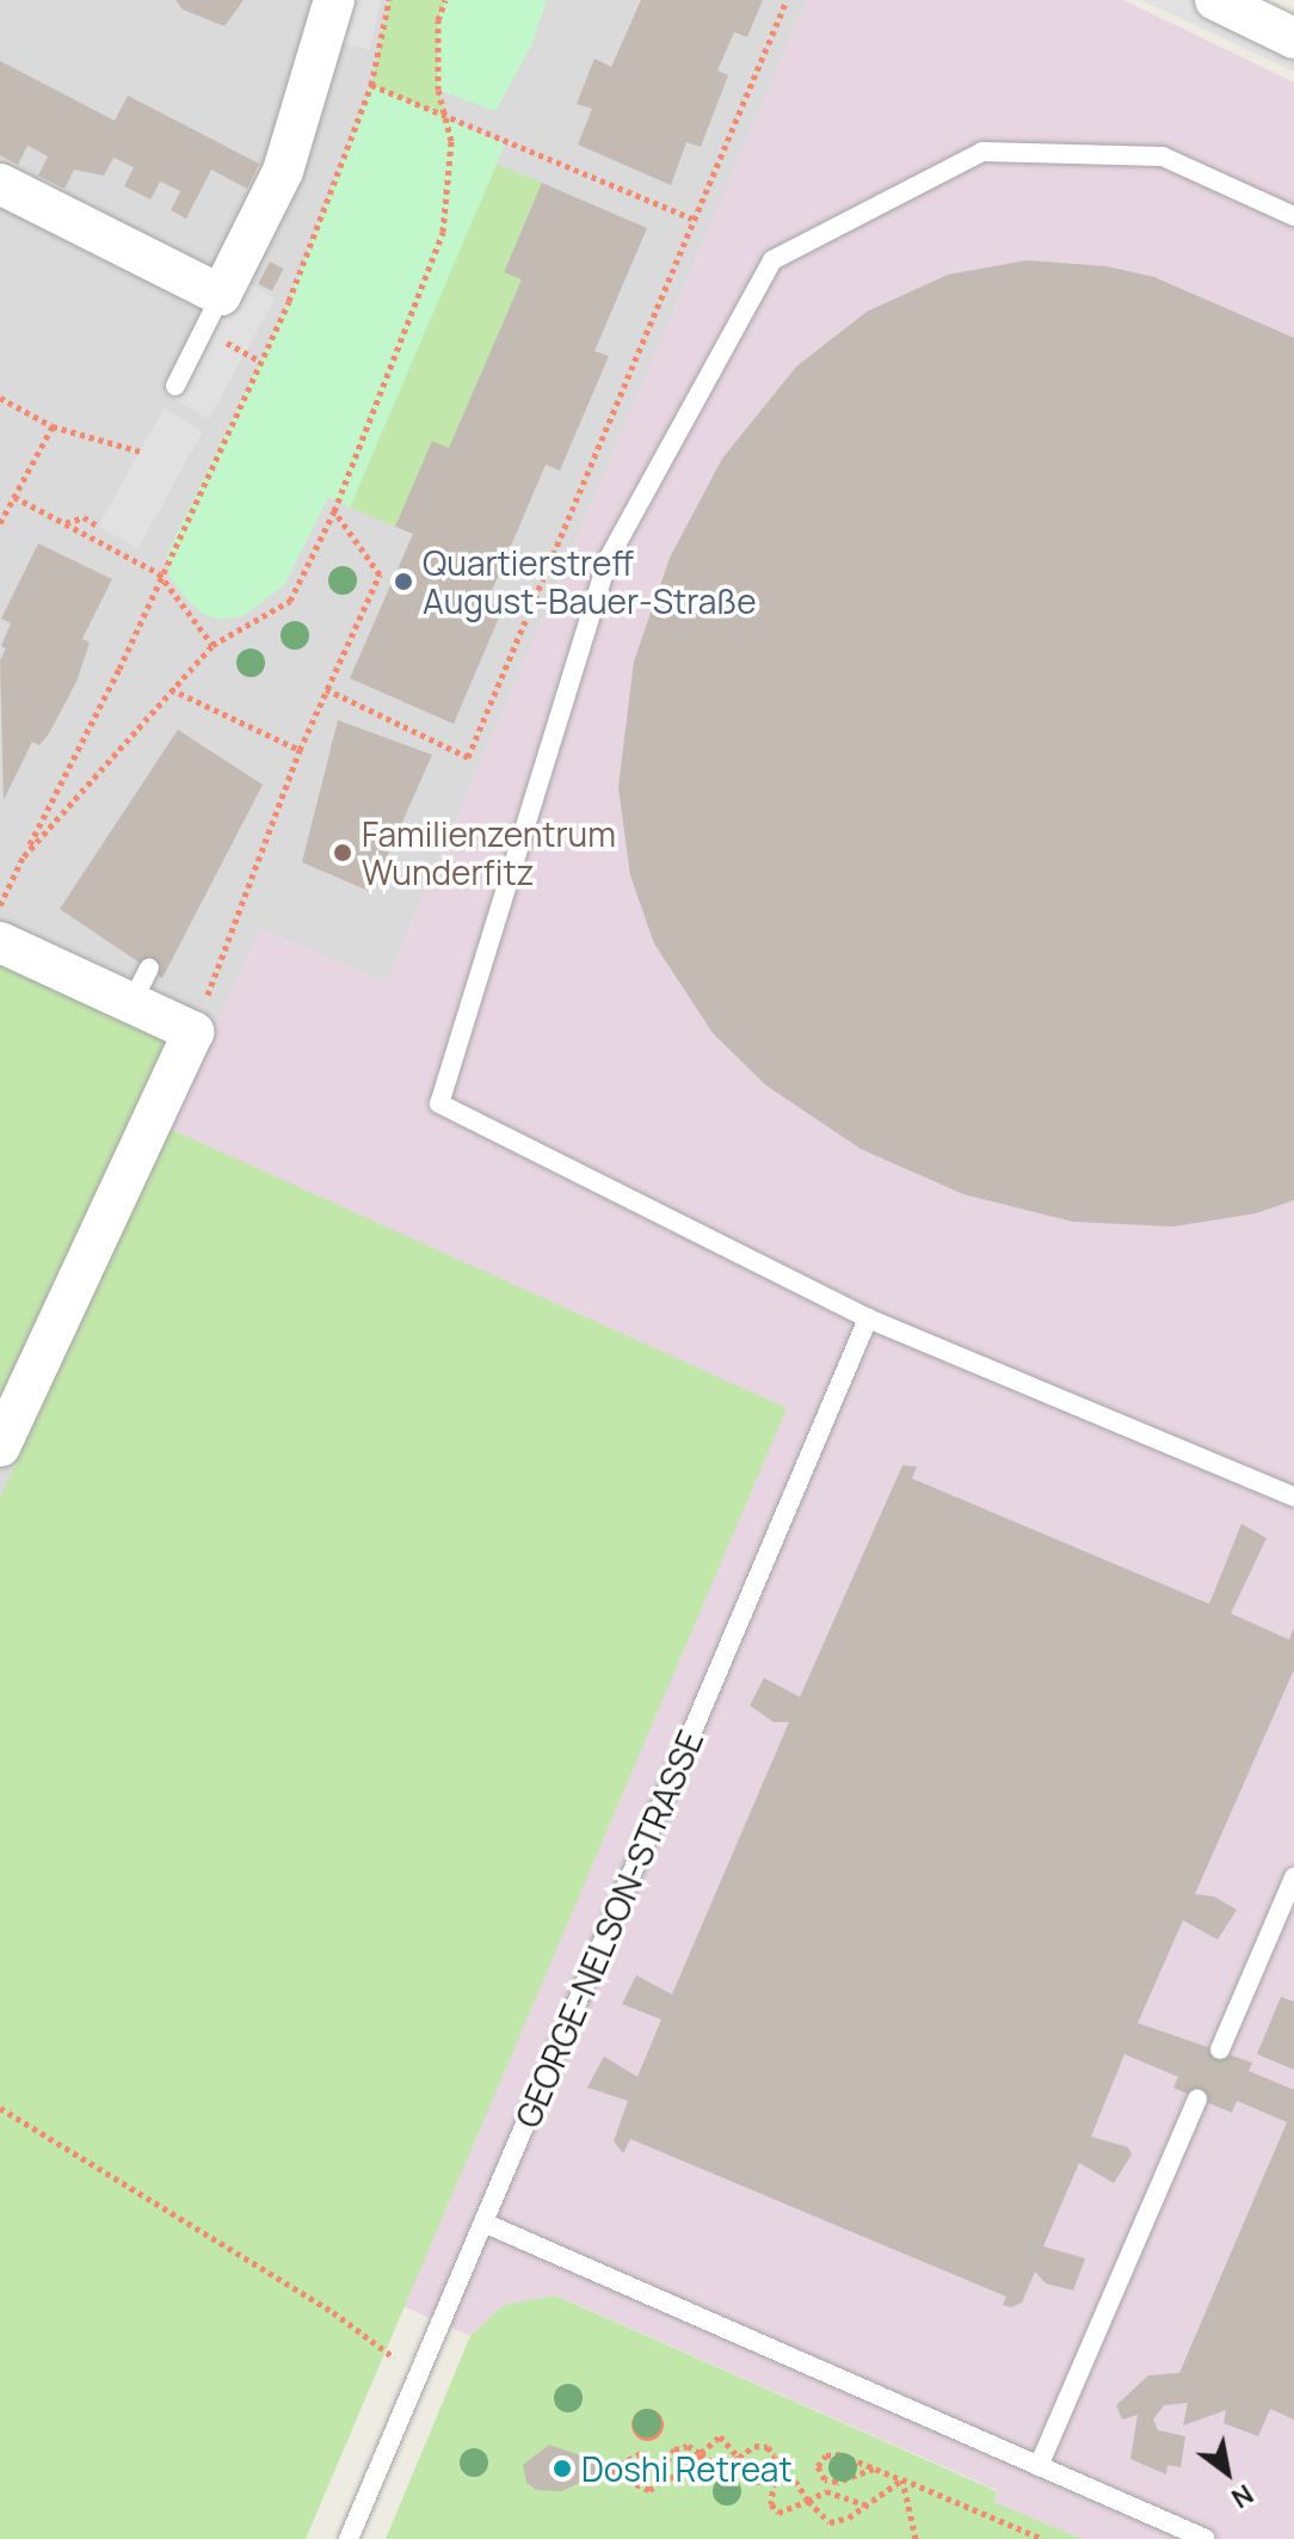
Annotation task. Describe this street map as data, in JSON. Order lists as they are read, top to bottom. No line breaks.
{"streets":{"lane":["GEORGE-NELSON-STRASSE"]},"places":["Quartierstreff August-Bauer-Straße","Familienzentrum Wunderfitz","Doshi Retreat"],"north":"bottom right"}
